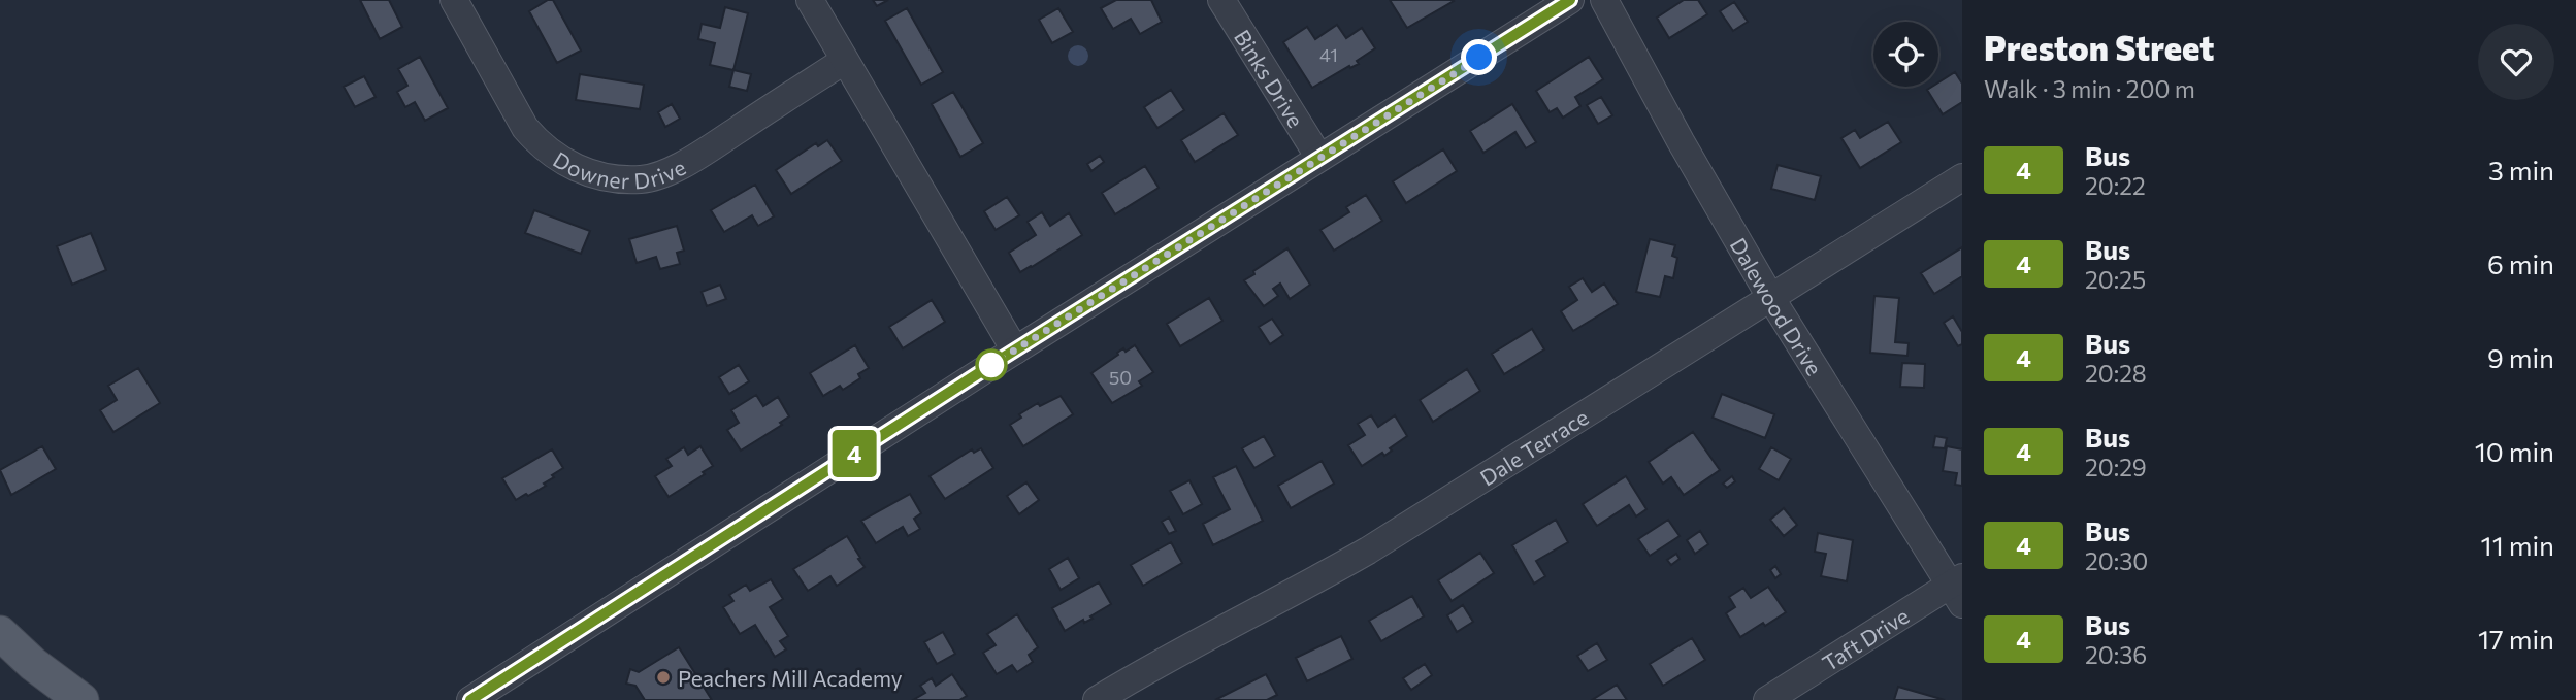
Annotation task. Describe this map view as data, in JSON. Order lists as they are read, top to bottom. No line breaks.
{"streets":{"street":["Binks Drive","Downer Drive","Dalewood Drive","Dale Terrace","Taft Drive"]},"crossings":[["Dalewood Drive","Dale Terrace"],["Dalewood Drive","Taft Drive"]],"places":["Peachers Mill Academy"],"lines":["bus line 4"],"house_numbers":["41","50"],"page":{"on_map":"4","heading":["Preston Street","Walk · 3 min · 200 m"],"list":[{"mark":"4","name":"Bus","note":"20:22","value":"3 min"},{"mark":"4","name":"Bus","note":"20:25","value":"6 min"},{"mark":"4","name":"Bus","note":"20:28","value":"9 min"},{"mark":"4","name":"Bus","note":"20:29","value":"10 min"},{"mark":"4","name":"Bus","note":"20:30","value":"11 min"},{"mark":"4","name":"Bus","note":"20:36","value":"17 min"}]}}
